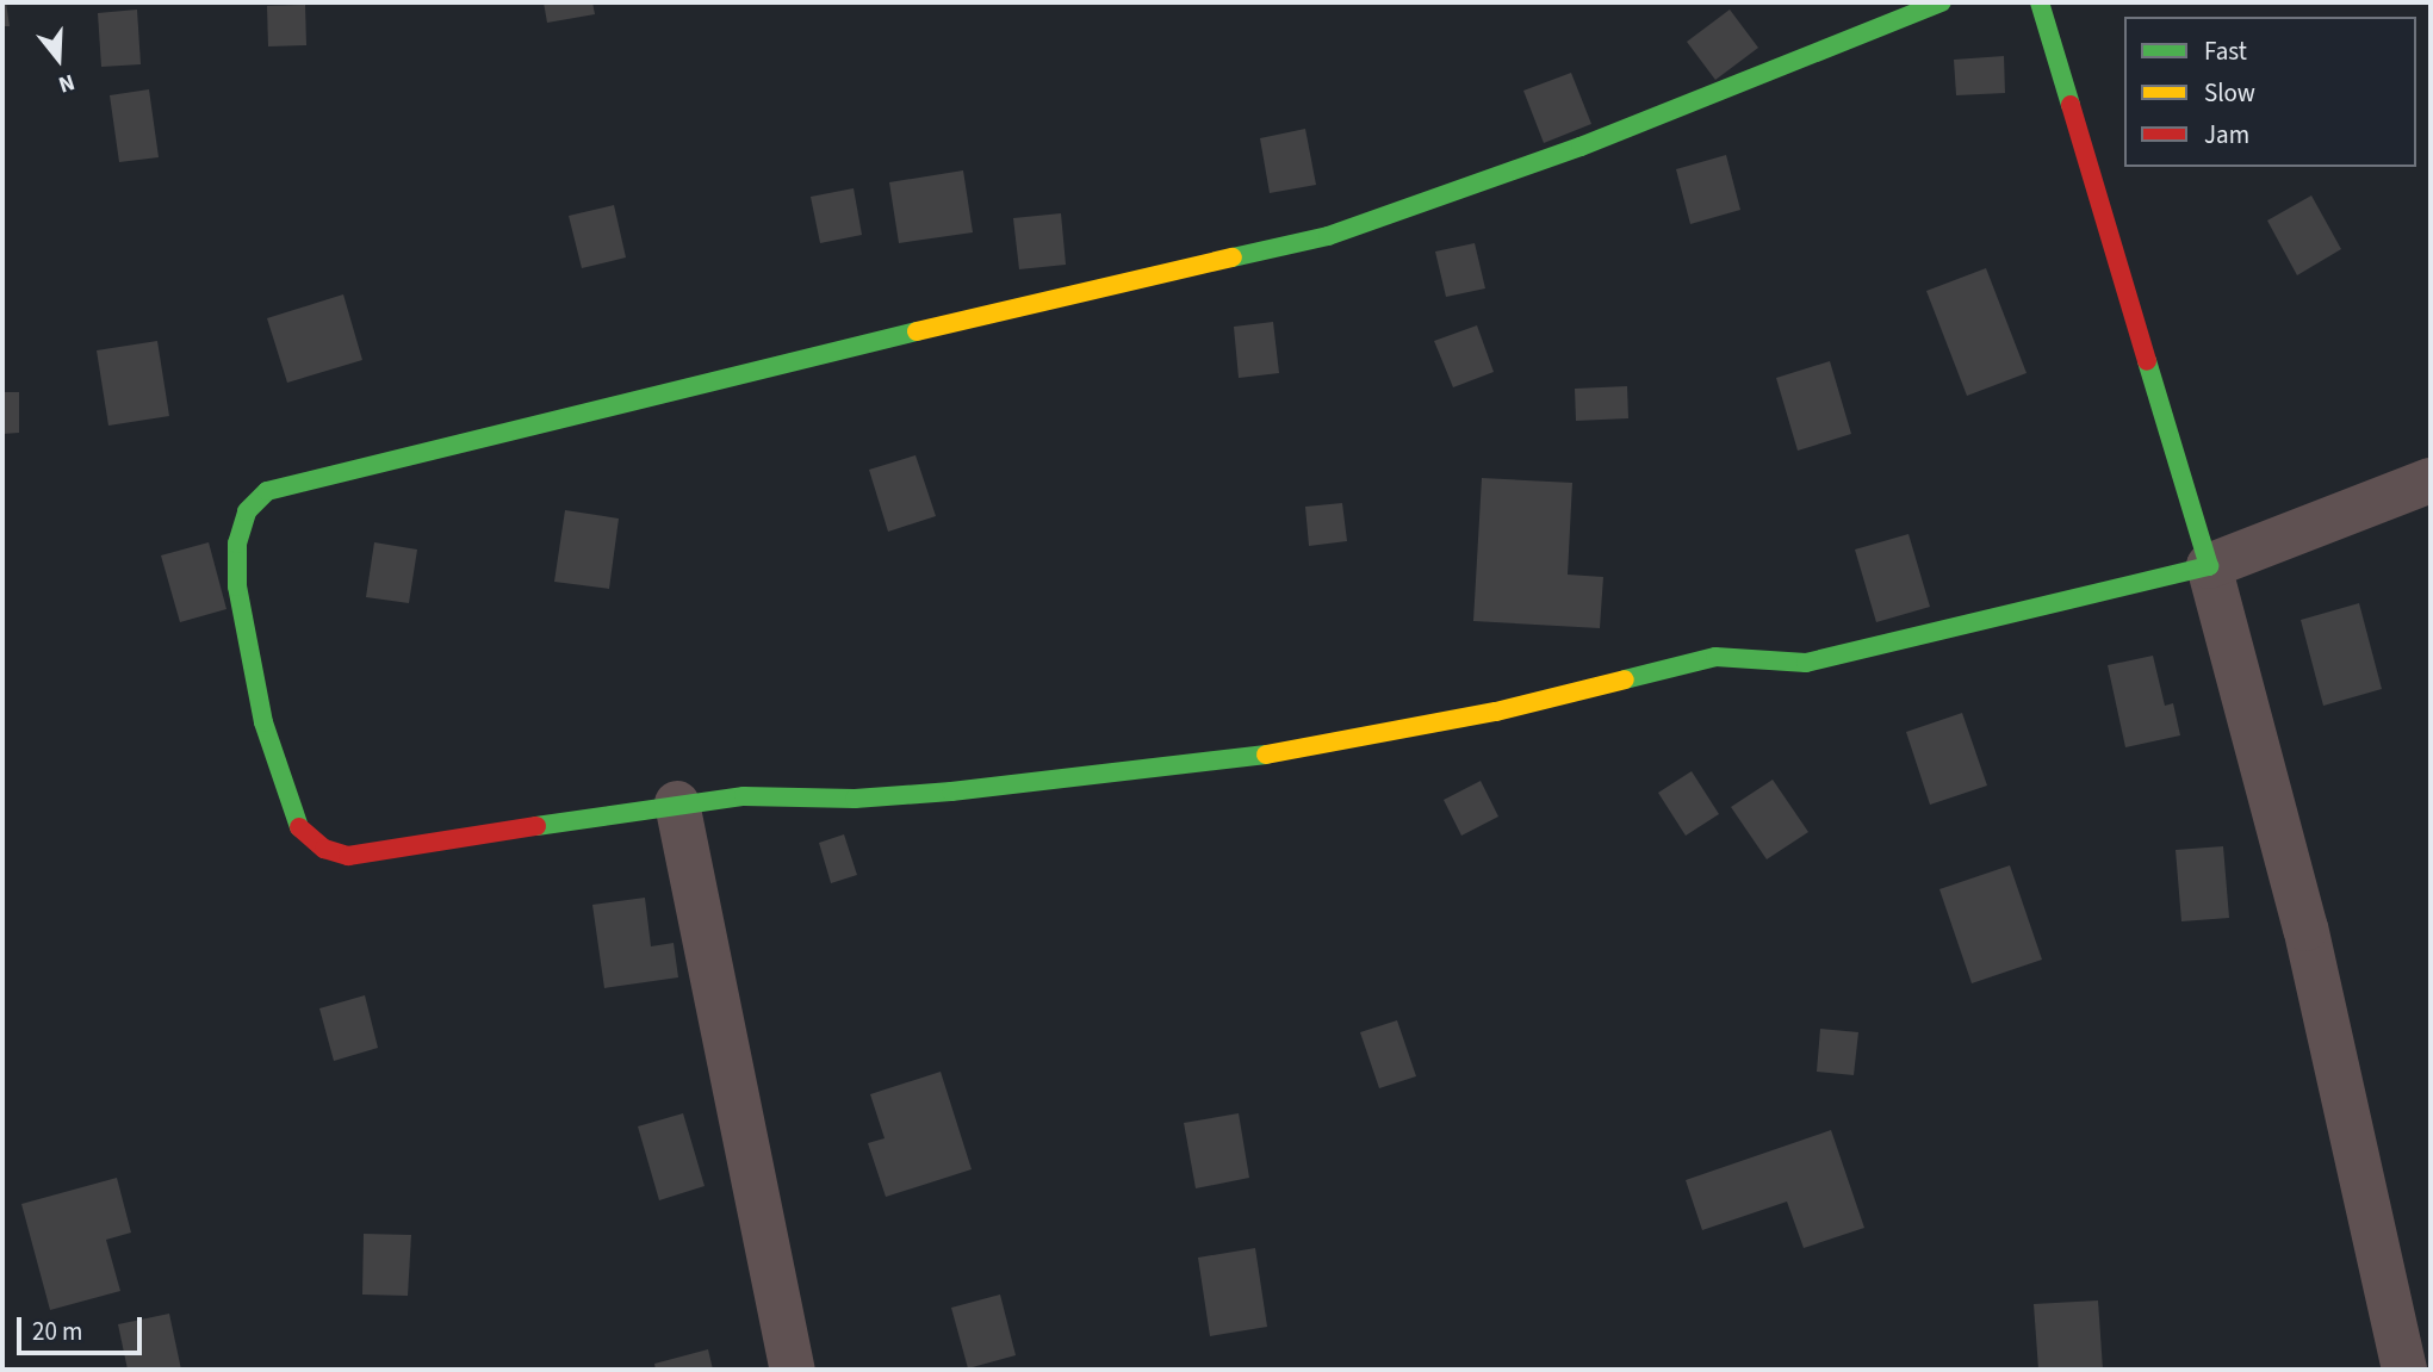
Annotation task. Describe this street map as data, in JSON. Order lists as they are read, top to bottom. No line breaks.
{"legend":["Fast","Slow","Jam"],"scale_bar":"20 m","north":"bottom"}
